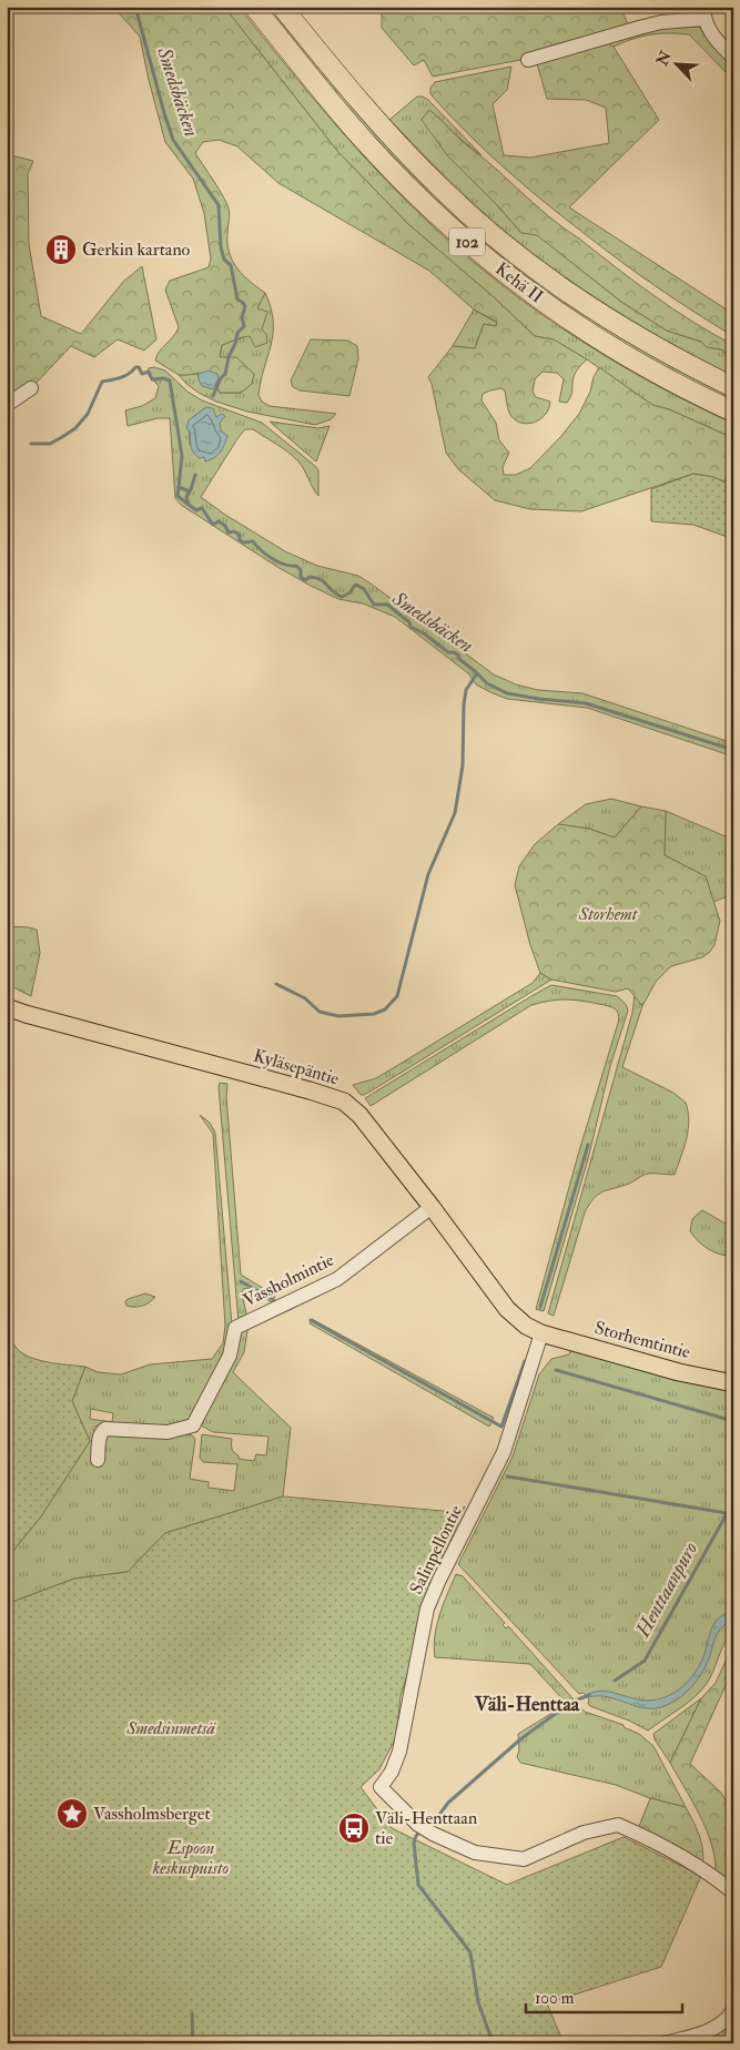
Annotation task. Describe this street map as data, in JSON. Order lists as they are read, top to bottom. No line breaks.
{"streets":{"highway":["102","Kehä II"],"main road":["Kyläsepäntie","Storhemtintie"],"street":["Vassholmintie","Salinpellontie"]},"crossings":[["Kyläsepäntie","Vassholmintie"],["Kyläsepäntie","Storhemtintie"],["Kyläsepäntie","Salinpellontie"],["Storhemtintie","Salinpellontie"]],"districts":["Väli-Henttaa"],"water":["Smedsbäcken","Henttaanpuro"],"parks":["Storhemt","Smedsinmetsä","Espoon keskuspuisto"],"places":{"building":["Gerkin kartano"],"place":["Vassholmsberget"],"bus stop":["Väli-Henttaan tie"]},"scale_bar":"100 m","north":"top left"}
